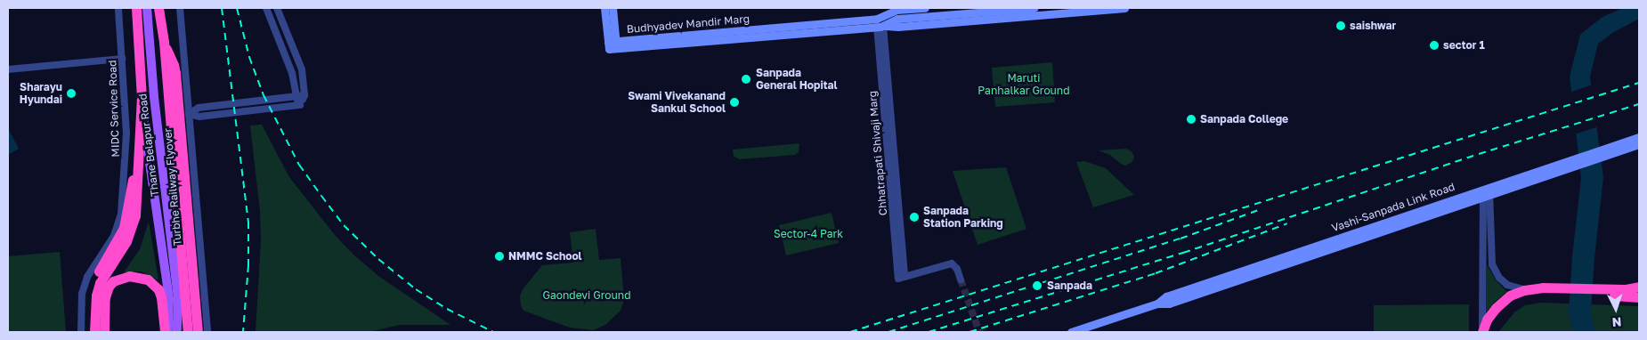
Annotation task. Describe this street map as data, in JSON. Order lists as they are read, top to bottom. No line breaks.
{"streets":{"highway":["Turbhe Railway Flyover"],"main road":["Budhyadev Mandir Marg","Thane Belapur Road","Vashi-Sanpada Link Road"],"street":["MIDC Service Road","Chhatrapati Shivaji Marg"]},"crossings":[["Budhyadev Mandir Marg","Chhatrapati Shivaji Marg"]],"parks":["Maruti Panhalkar Ground","Sector-4 Park","Gaondevi Ground"],"places":["saishwar","sector 1","Sanpada General Hopital","Sharayu Hyundai","Swami Vivekanand Sankul School","Sanpada College","Sanpada Station Parking","NMMC School","Sanpada"],"north":"bottom"}
